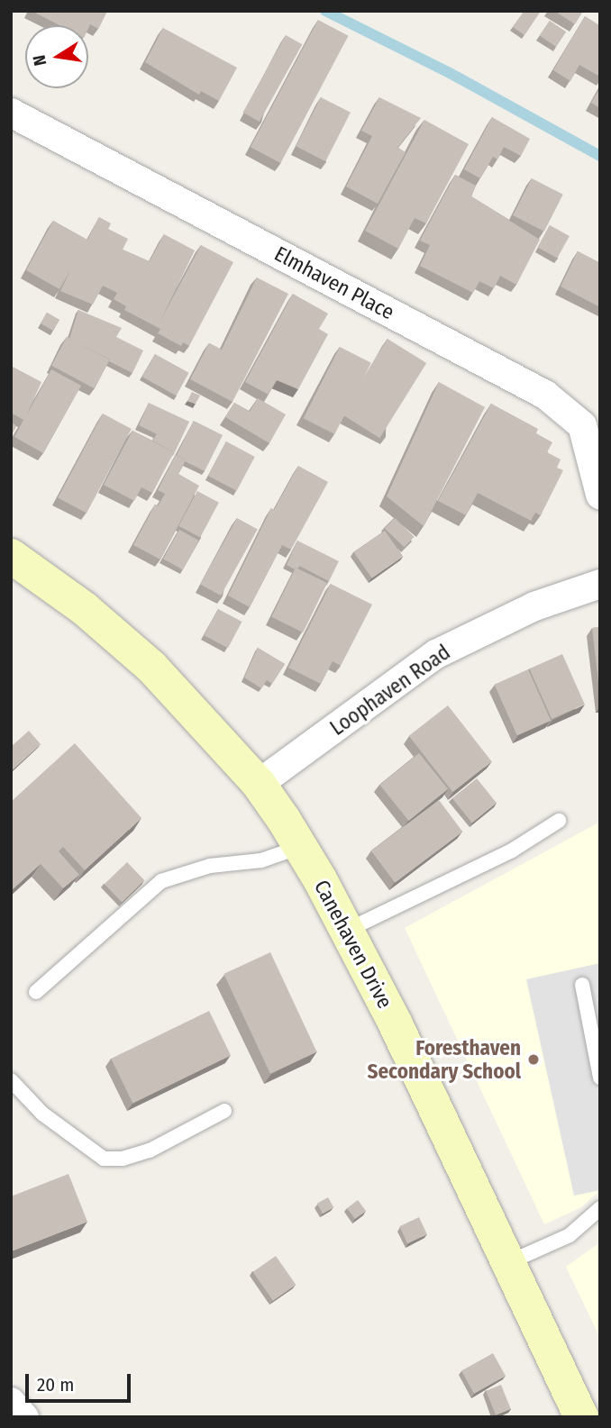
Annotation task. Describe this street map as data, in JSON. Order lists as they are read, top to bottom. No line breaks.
{"streets":{"street":["Elmhaven Place","Loophaven Road","Canehaven Drive"]},"crossings":[["Loophaven Road","Canehaven Drive"]],"places":["Foresthaven Secondary School"],"scale_bar":"20 m","north":"left"}
